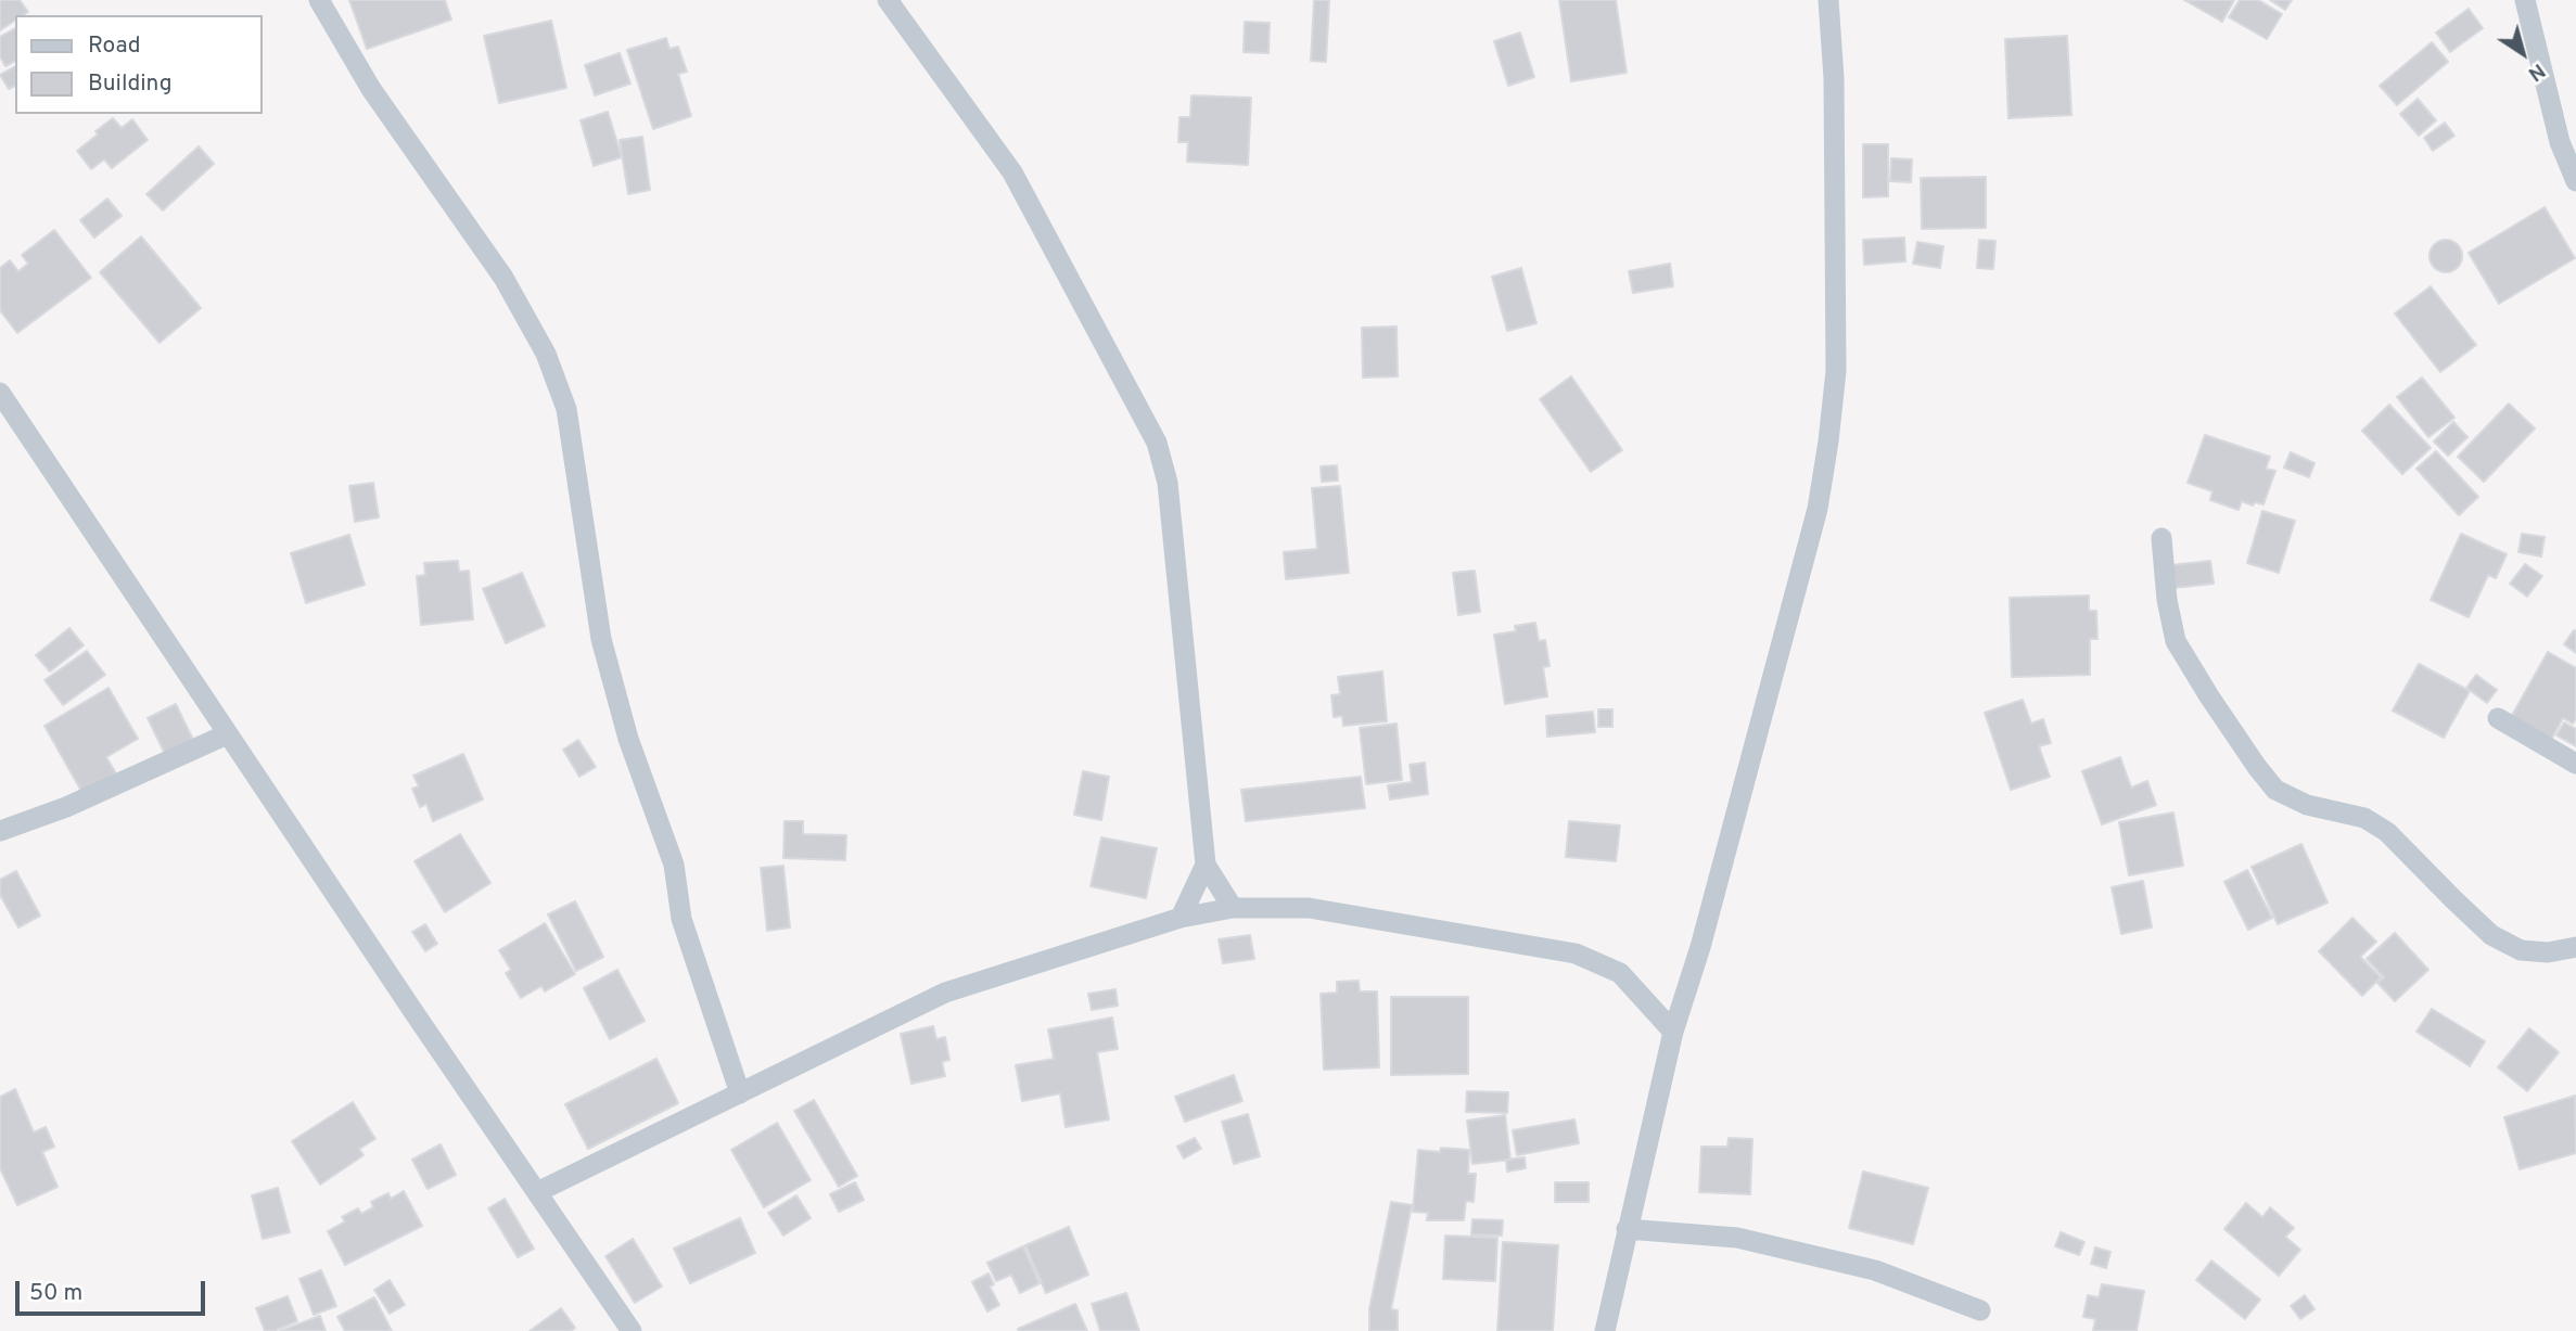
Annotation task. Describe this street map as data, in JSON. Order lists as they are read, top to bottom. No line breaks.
{"legend":["Road","Building"],"scale_bar":"50 m","north":"bottom right"}
